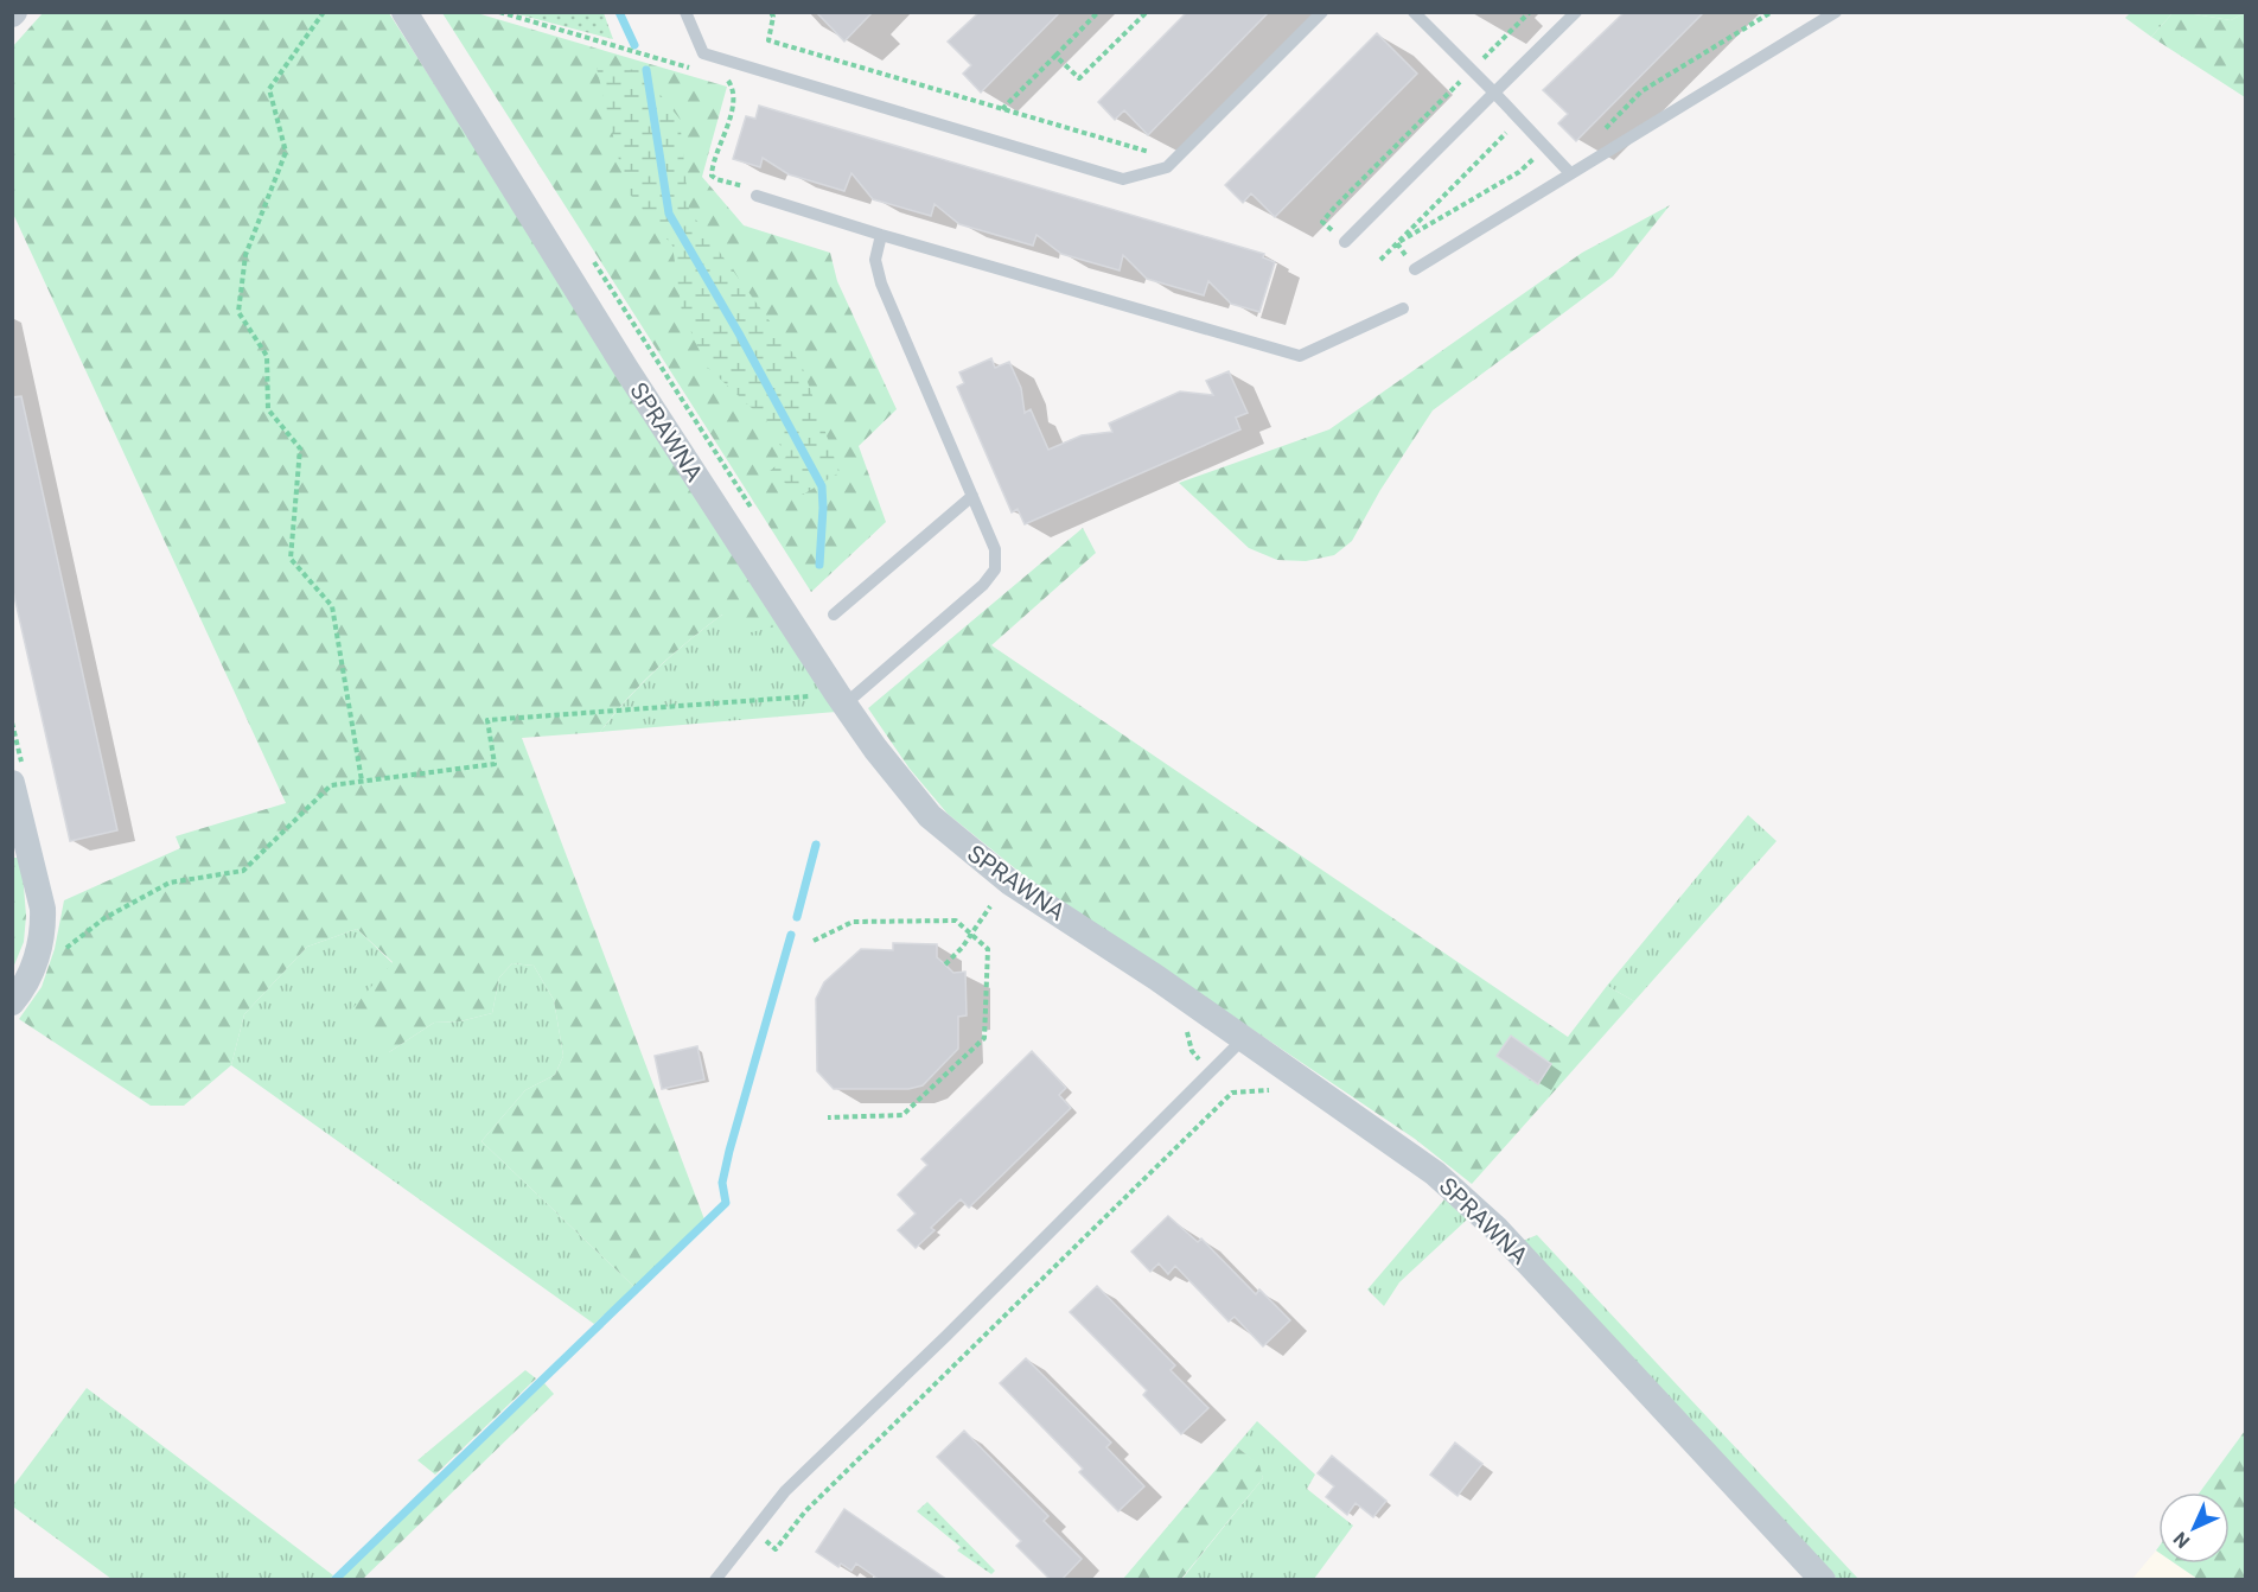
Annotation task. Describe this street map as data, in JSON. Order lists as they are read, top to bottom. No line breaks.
{"streets":{"street":["SPRAWNA"]},"north":"bottom left"}
